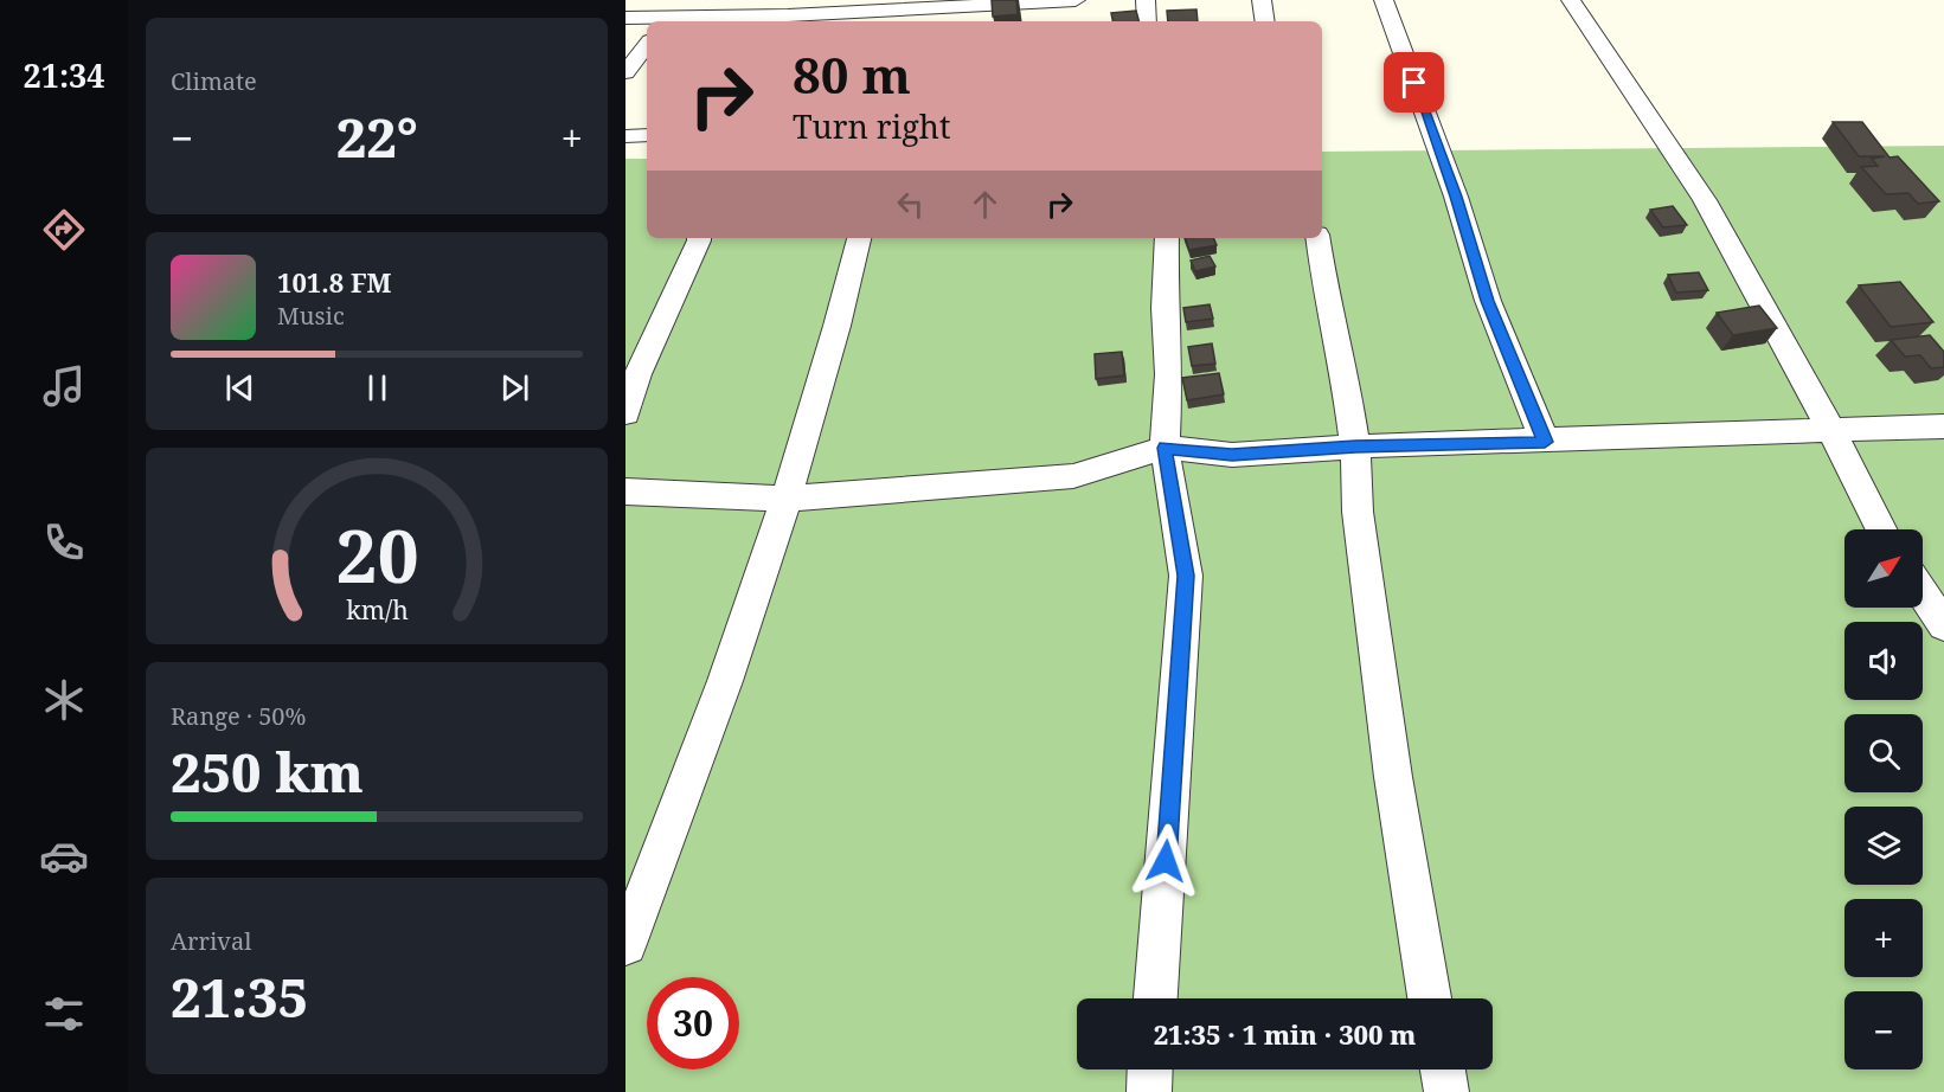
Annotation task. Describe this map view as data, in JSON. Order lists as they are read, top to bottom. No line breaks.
{"north":"top right","page":{"tabs":"21:34","tile":["Climate",["Range · 50%","250 km"],["Arrival","21:35"]],"turn":["80 m","Turn right"],"heat":["−","22°","+"],"song":["101.8 FM","Music"],"map_buttons":["+","−"],"limit":"30","trip":"21:35 · 1 min · 300 m","gauge":["20","km/h"]}}
